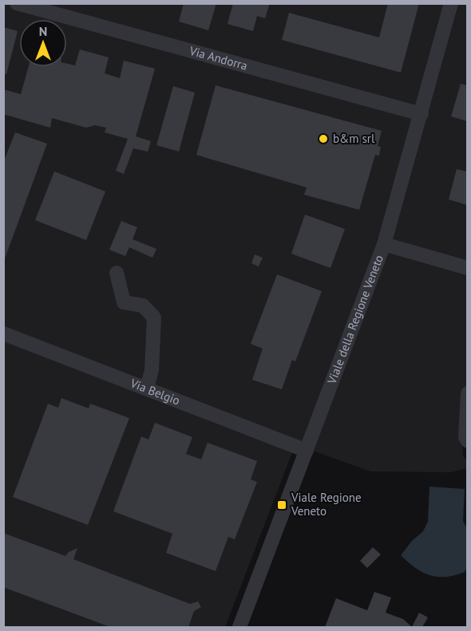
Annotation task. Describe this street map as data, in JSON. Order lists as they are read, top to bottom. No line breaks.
{"streets":{"street":["Via Andorra","Viale della Regione Veneto","Via Belgio"]},"crossings":[["Via Andorra","Viale della Regione Veneto"],["Viale della Regione Veneto","Via Belgio"]],"places":{"other":["b&m srl"],"transit":["Viale Regione Veneto"]},"north":"top"}
